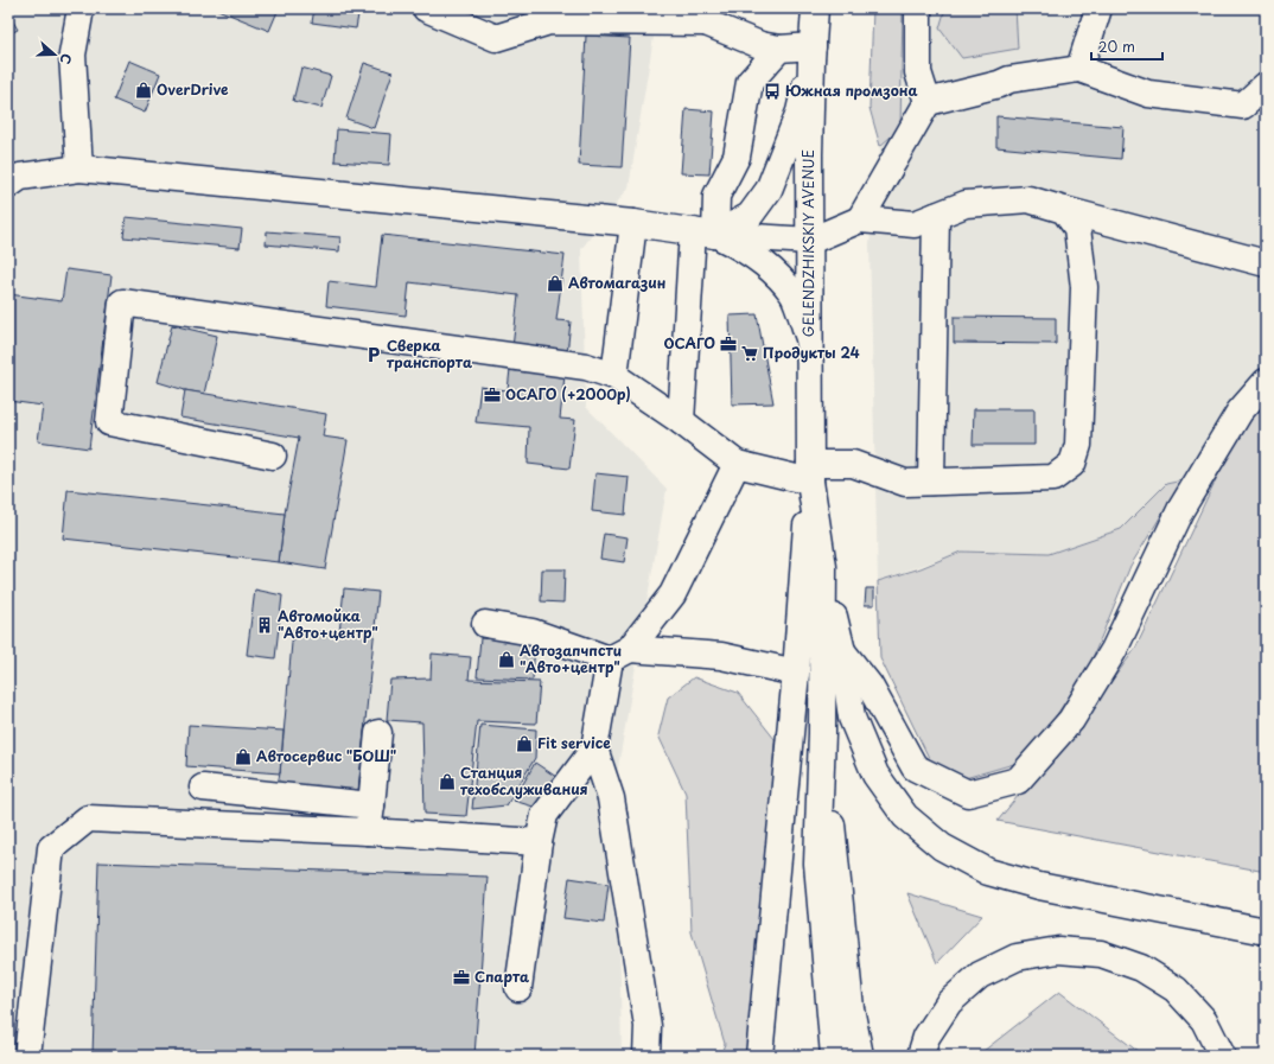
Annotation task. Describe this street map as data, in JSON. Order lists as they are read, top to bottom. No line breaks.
{"streets":{"main road":["GELENDZHIKSKIY AVENUE"]},"places":{"shop":["OverDrive","Автомагазин","Автозапчпсти \"Авто+центр\"","Fit service","Автосервис \"БОШ\"","Станция техобслуживания"],"bus stop":["Южная промзона"],"office":["ОСАГО","ОСАГО (+2000р)","Спарта"],"supermarket":["Продукты 24"],"parking":["Сверка транспорта"],"building":["Автомойка \"Авто+центр\""]},"scale_bar":"20 m","north":"right"}
